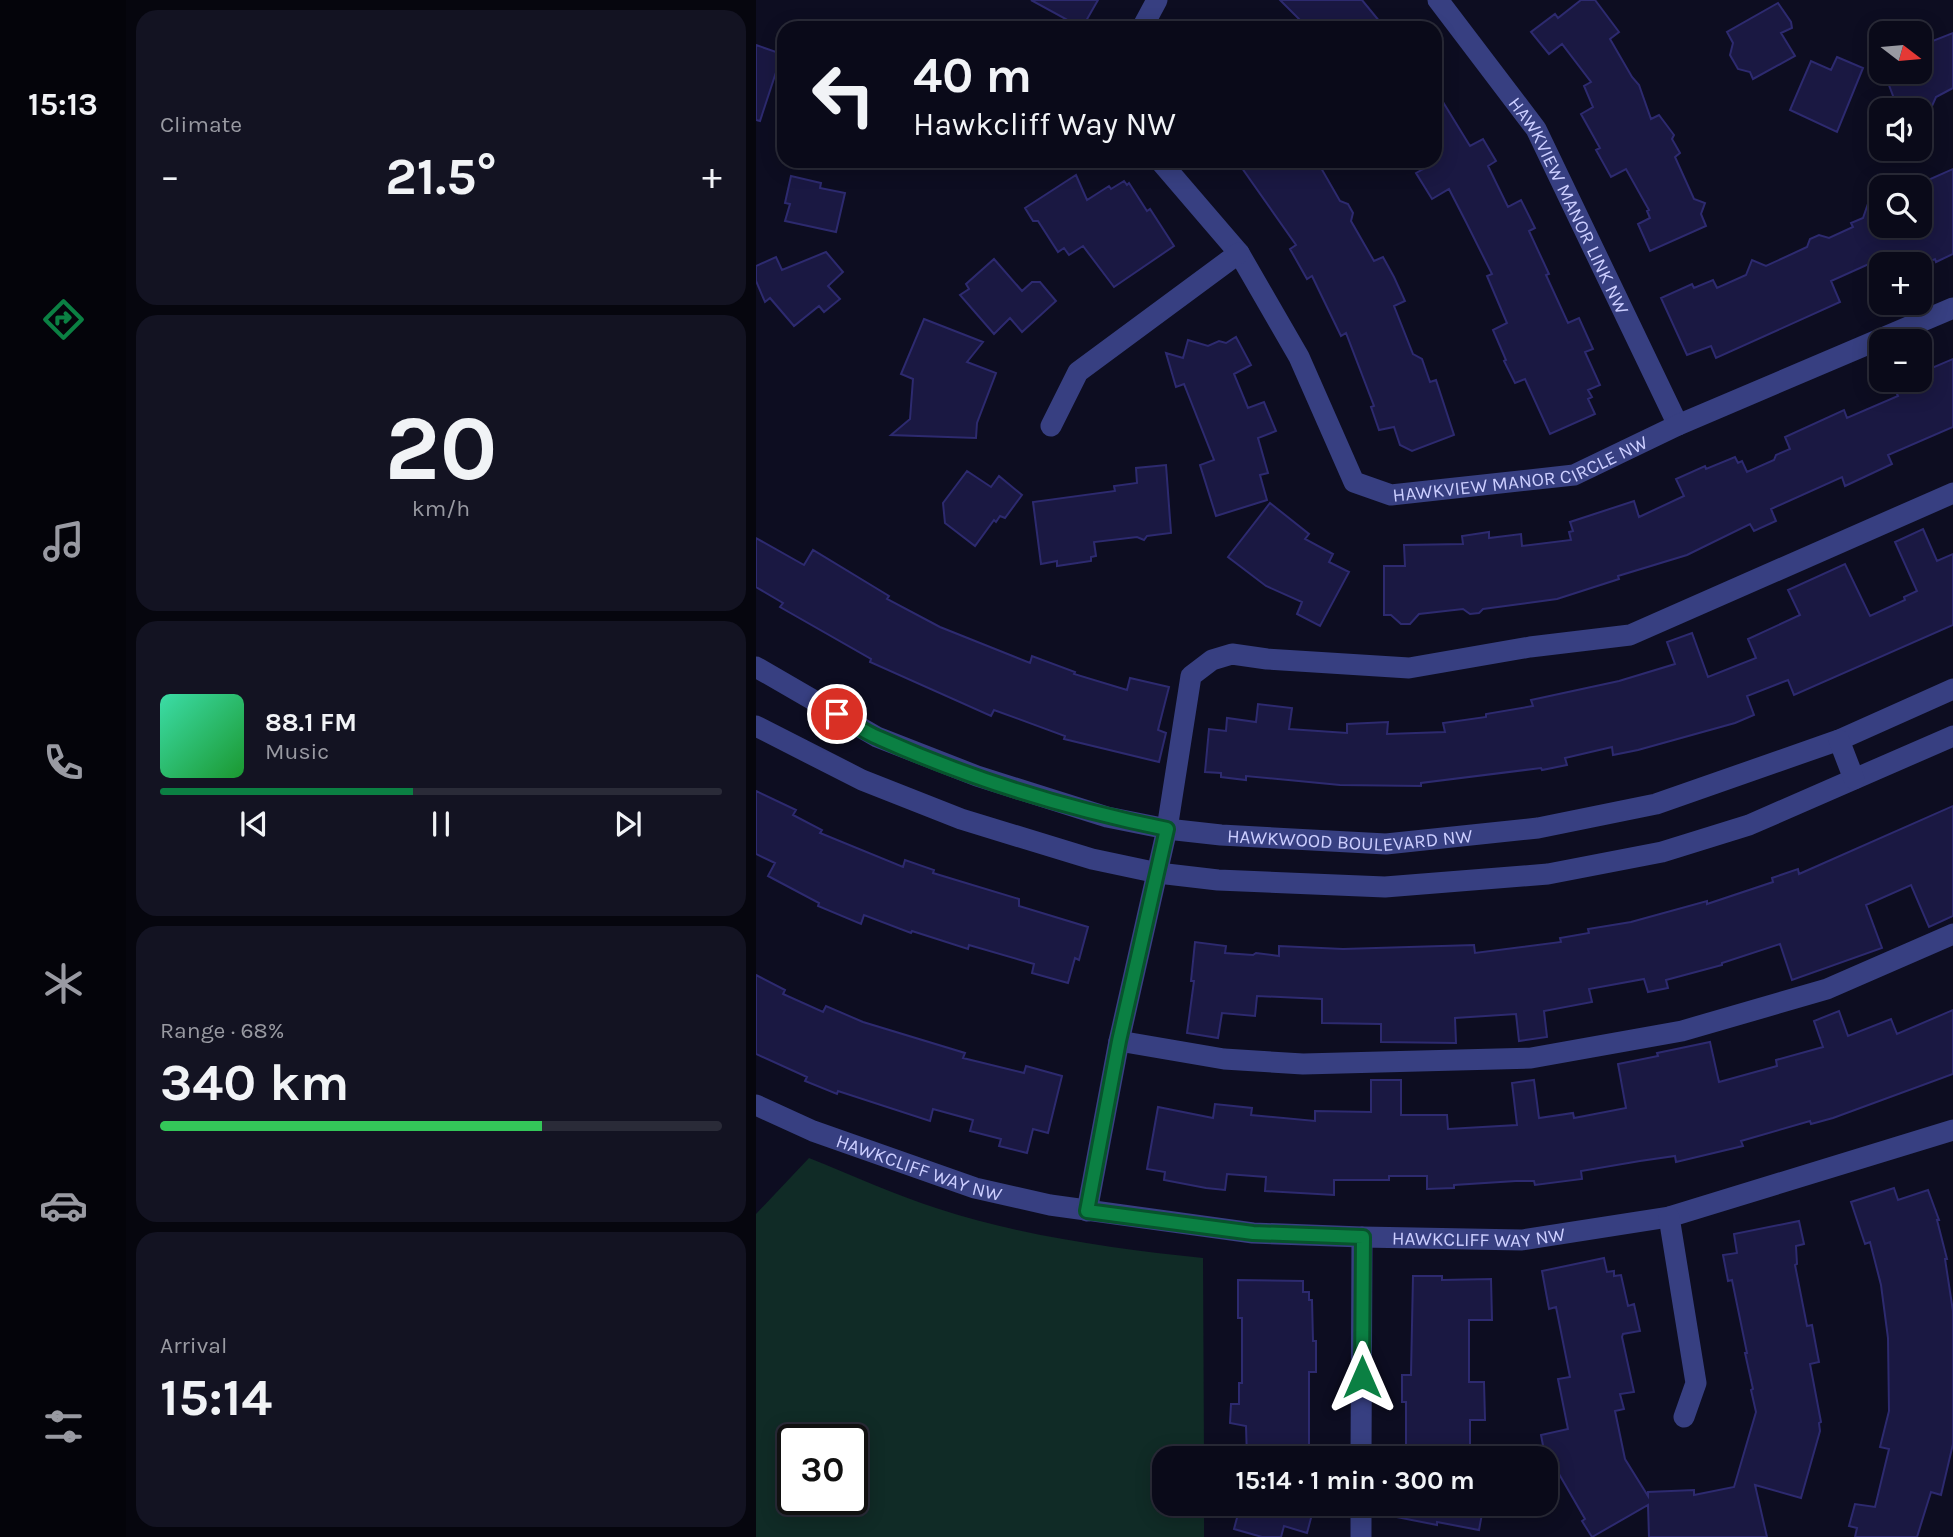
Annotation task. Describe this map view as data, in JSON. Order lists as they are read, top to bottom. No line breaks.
{"streets":{"street":["HAWKVIEW MANOR LINK NW","HAWKVIEW MANOR CIRCLE NW","HAWKWOOD BOULEVARD NW","HAWKCLIFF WAY NW"]},"crossings":[["HAWKVIEW MANOR LINK NW","HAWKVIEW MANOR CIRCLE NW"]],"north":"right","page":{"tabs":"15:13","tile":["Climate",["20","km/h"],["Range · 68%","340 km"],["Arrival","15:14"]],"map_buttons":["+","−"],"turn":["40 m","Hawkcliff Way NW"],"heat":["−","21.5°","+"],"song":["88.1 FM","Music"],"limit":"30","trip":"15:14 · 1 min · 300 m"}}
